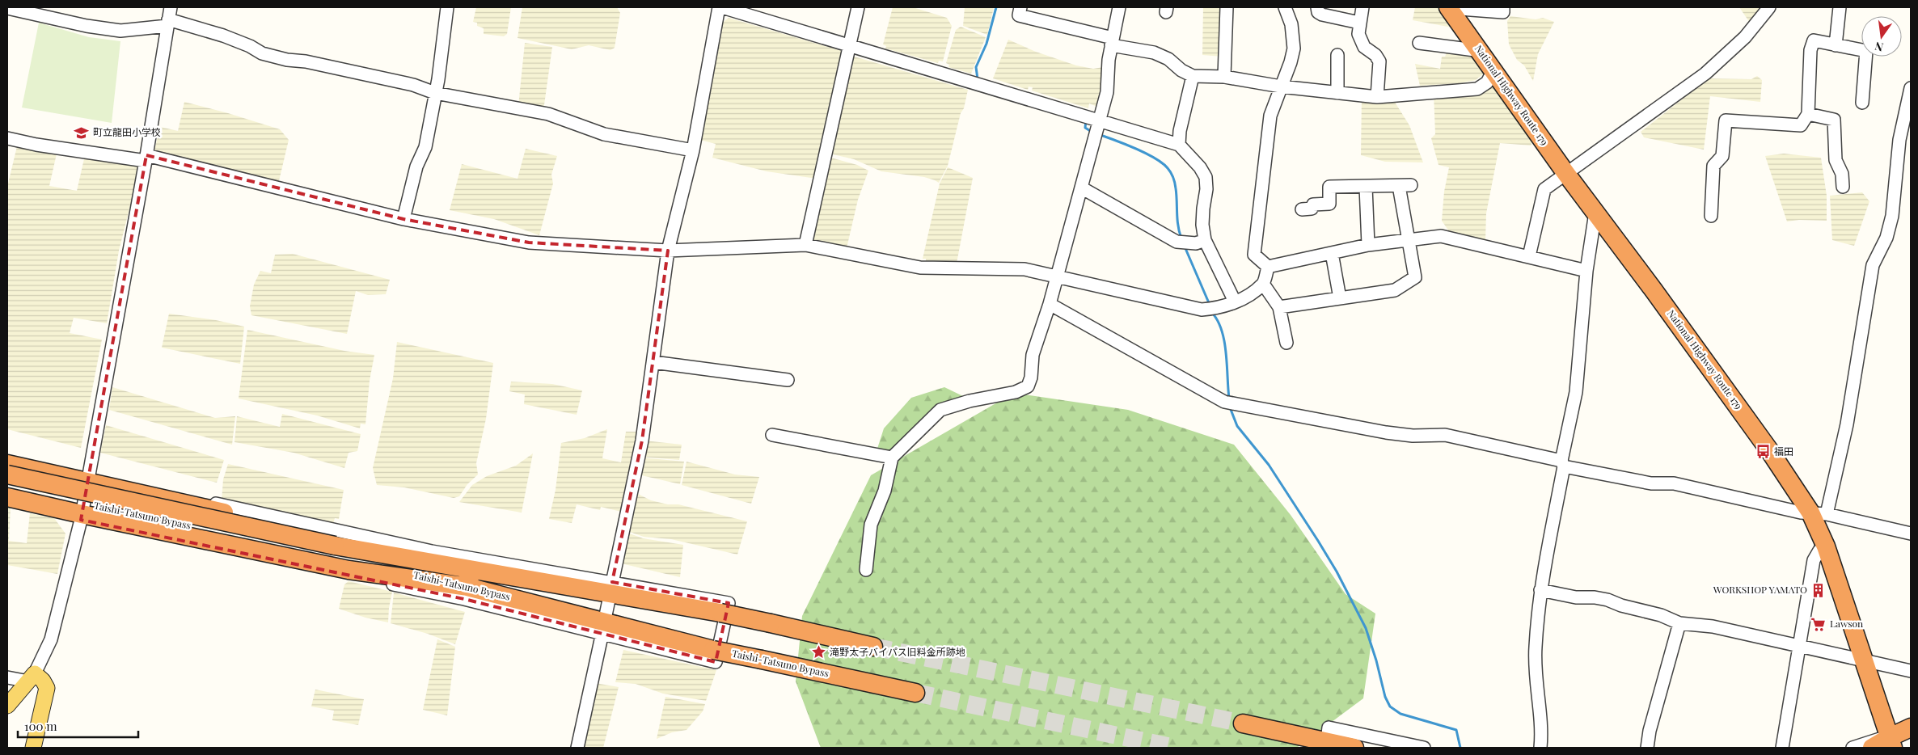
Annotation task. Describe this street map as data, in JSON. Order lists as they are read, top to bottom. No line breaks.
{"streets":{"highway":["National Highway Route 179","Taishi-Tatsuno Bypass"]},"places":{"school or university":["町立龍田小学校"],"bus stop":["福田"],"building":["WORKSHOP YAMATO"],"supermarket":["Lawson"],"place":["滝野太子バイパス旧料金所跡地"]},"scale_bar":"100 m","north":"bottom"}
